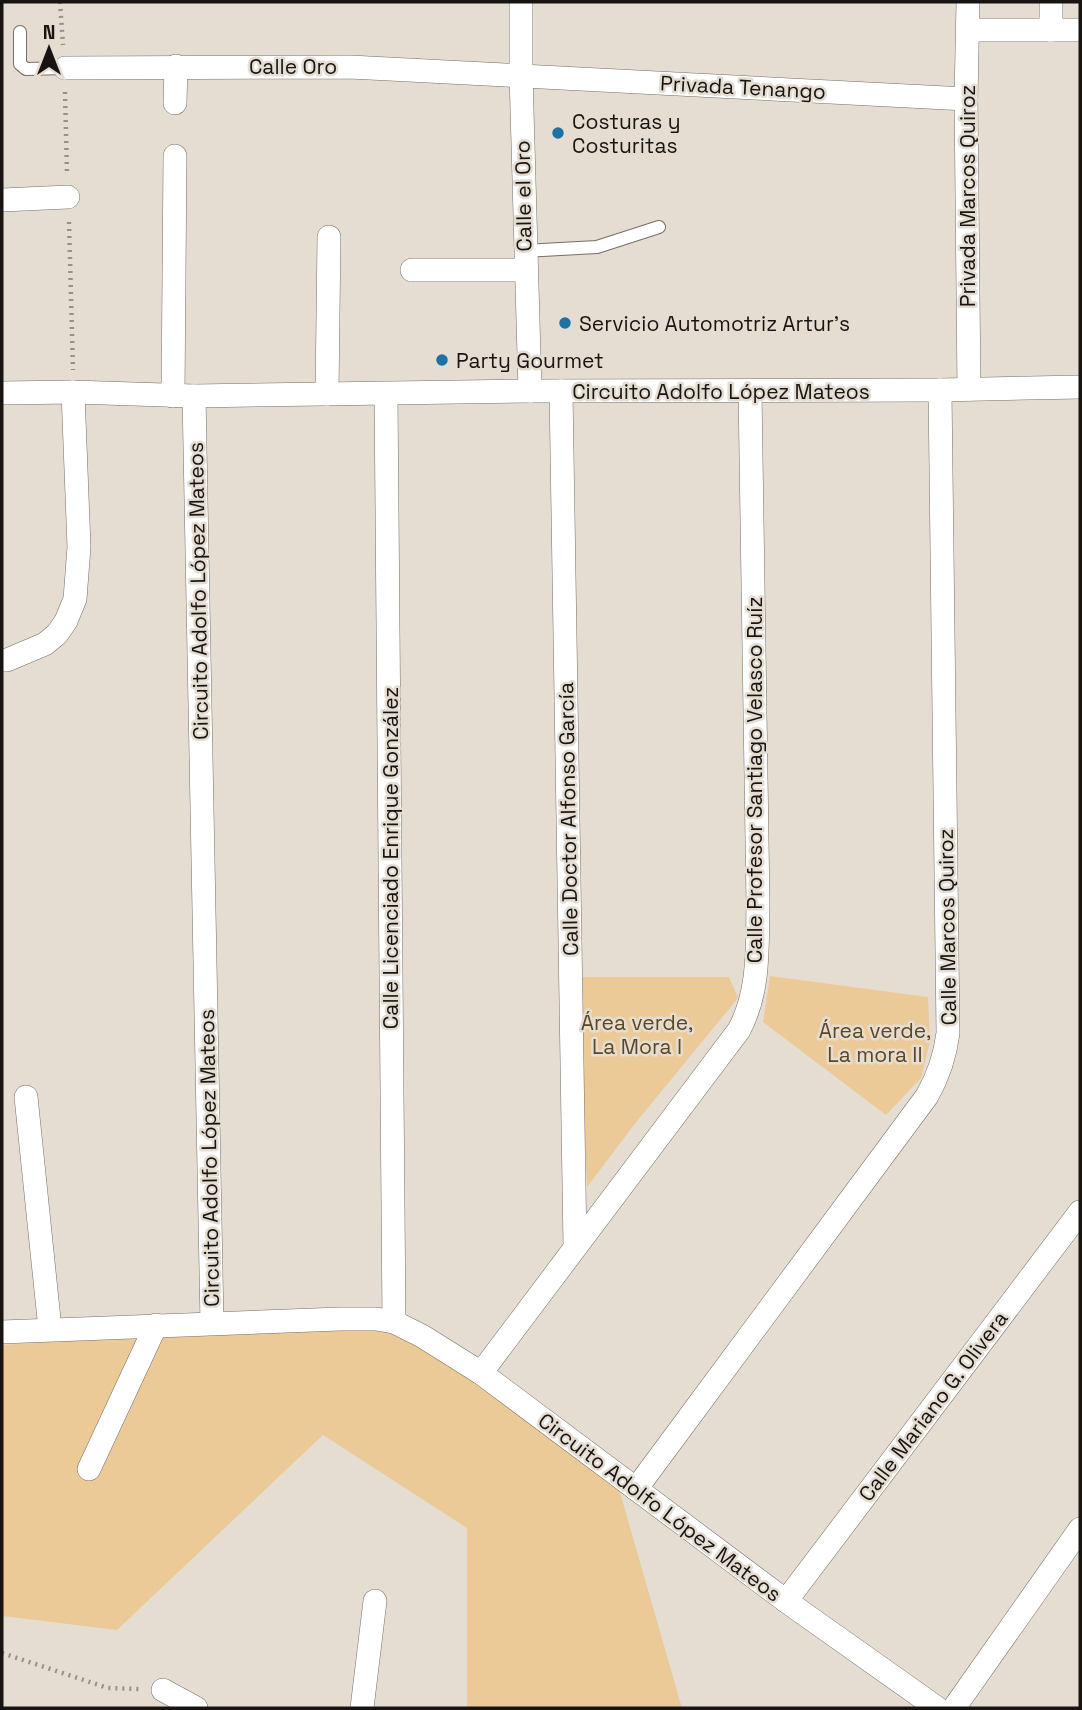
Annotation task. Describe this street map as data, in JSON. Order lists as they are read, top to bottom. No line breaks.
{"streets":{"street":["Calle Oro","Privada Tenango","Calle el Oro","Privada Marcos Quiroz","Circuito Adolfo López Mateos","Calle Profesor Santiago Velasco Ruíz","Calle Doctor Alfonso García","Calle Licenciado Enrique González","Calle Marcos Quiroz","Calle Mariano G. Olivera"]},"crossings":[["Calle Oro","Privada Tenango"],["Calle Oro","Calle el Oro"],["Privada Tenango","Calle el Oro"],["Privada Tenango","Privada Marcos Quiroz"],["Calle el Oro","Circuito Adolfo López Mateos"],["Privada Marcos Quiroz","Circuito Adolfo López Mateos"],["Circuito Adolfo López Mateos","Calle Profesor Santiago Velasco Ruíz"],["Circuito Adolfo López Mateos","Calle Doctor Alfonso García"],["Circuito Adolfo López Mateos","Calle Licenciado Enrique González"],["Circuito Adolfo López Mateos","Calle Marcos Quiroz"],["Circuito Adolfo López Mateos","Calle Mariano G. Olivera"],["Calle Profesor Santiago Velasco Ruíz","Calle Doctor Alfonso García"]],"parks":["Área verde, La Mora I","Área verde, La mora II"],"places":["Costuras y Costuritas","Servicio Automotriz Artur's","Party Gourmet"],"north":"top"}
